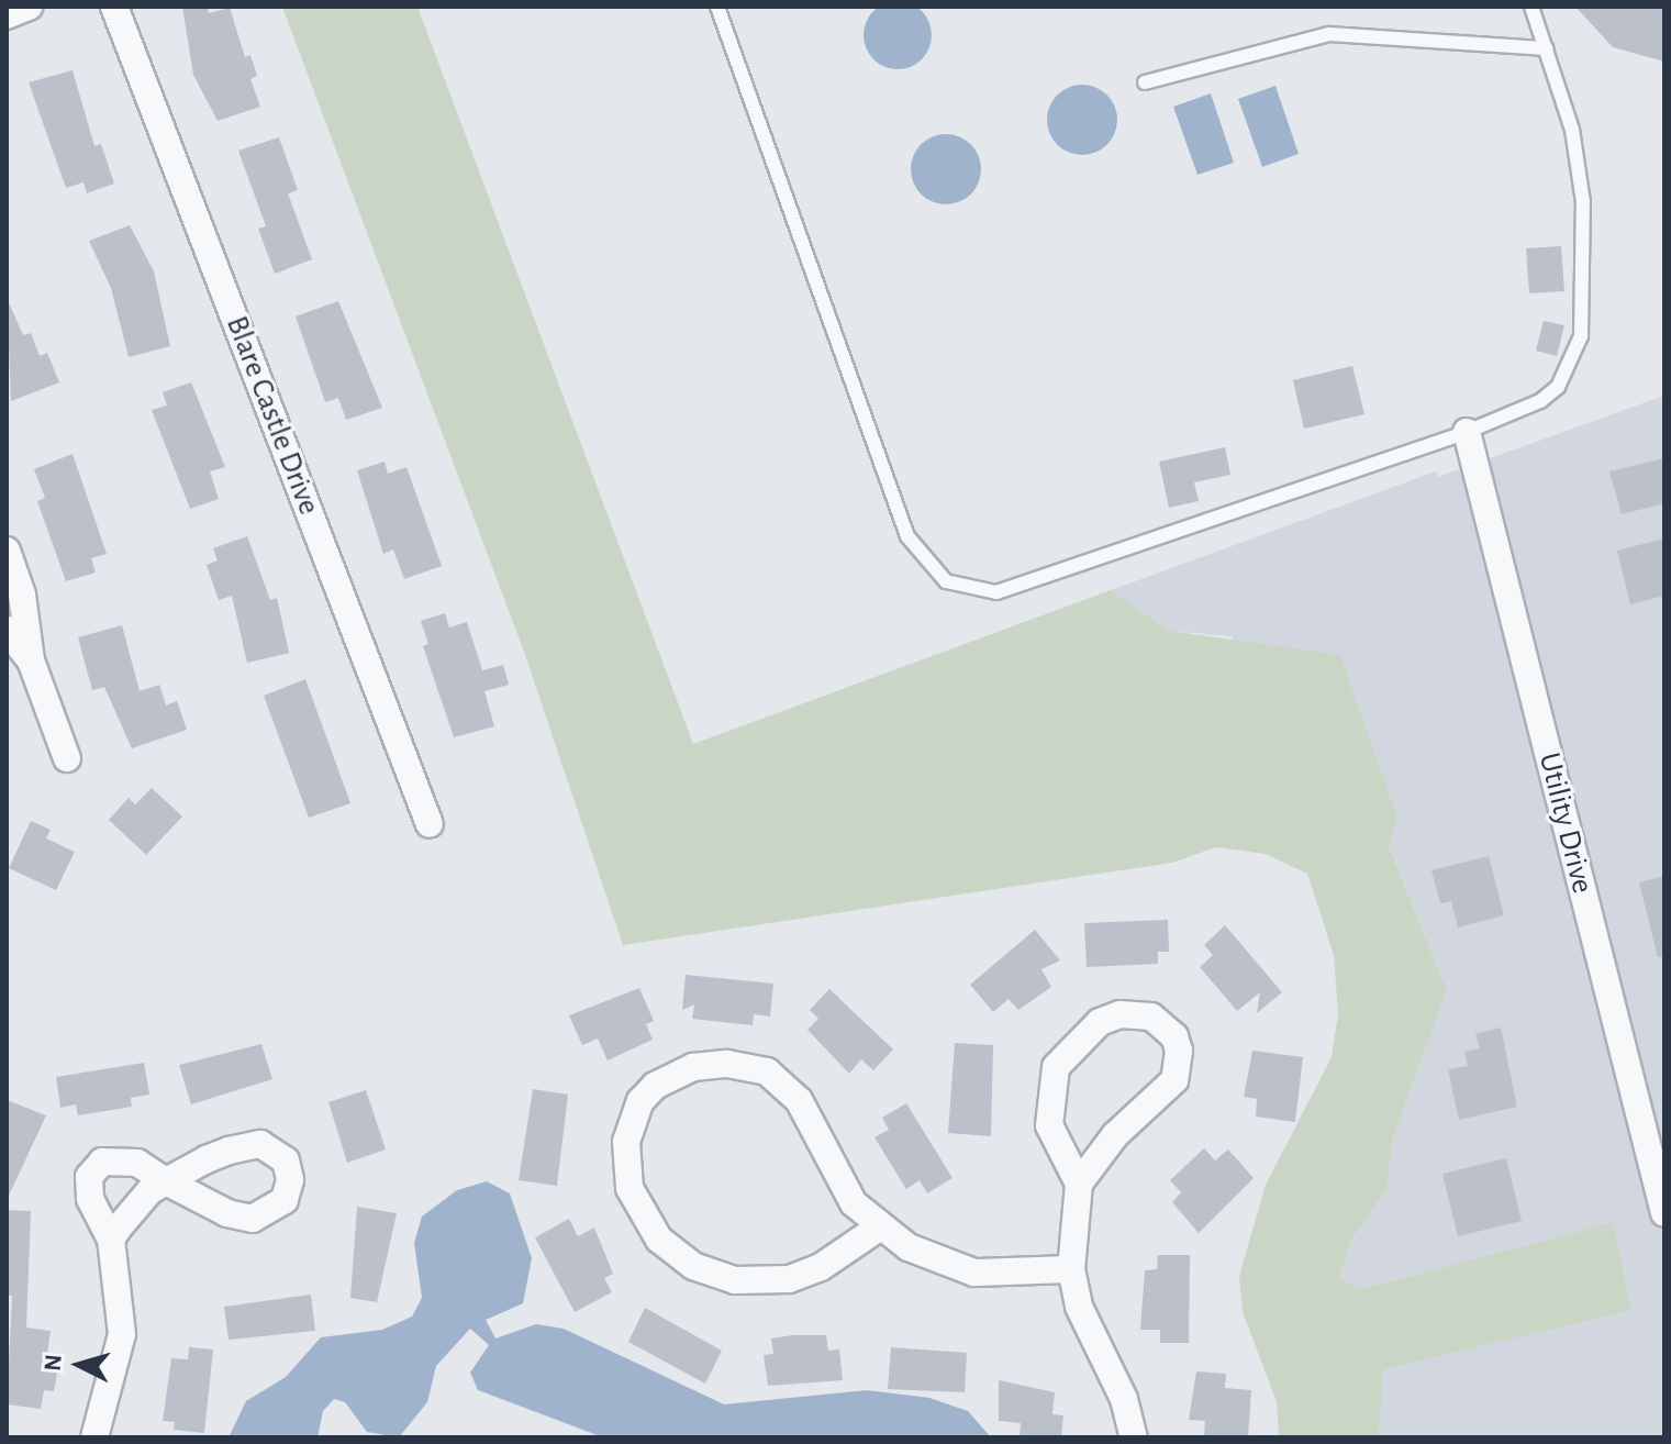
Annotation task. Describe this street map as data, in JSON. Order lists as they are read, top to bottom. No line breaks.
{"streets":{"street":["Blare Castle Drive","Utility Drive"]},"north":"left"}
